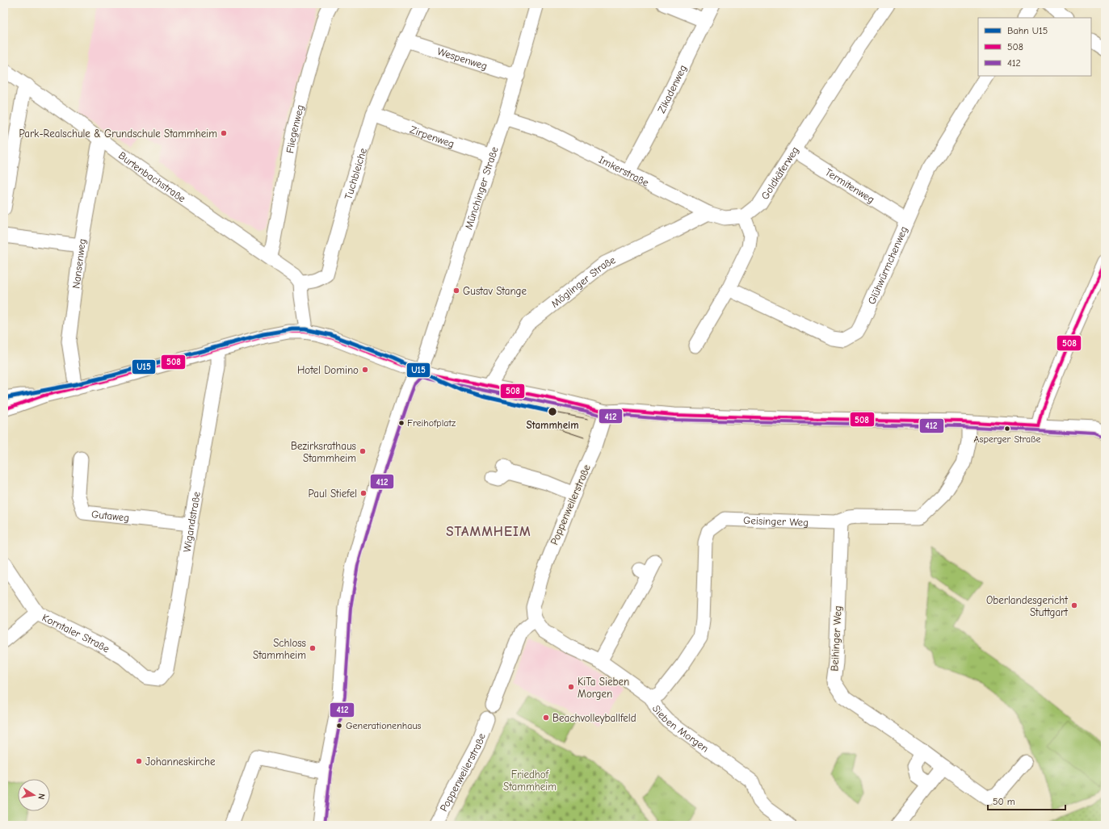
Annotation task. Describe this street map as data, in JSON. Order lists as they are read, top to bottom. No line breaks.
{"streets":{"street":["Wespenweg","Zikadenweg","Fliegenweg","Zirpenweg","Imkerstraße","Goldkäferweg","Tuchbleiche","Burtenbachstraße","Termitenweg","Münchinger Straße","Nansenweg","Glühwürmchenweg","Möglinger Straße","Poppenweilerstraße","Gutaweg","Geisinger Weg","Wigandstraße","Korntaler Straße","Beihinger Weg","Sieben Morgen"]},"crossings":[["Wespenweg","Tuchbleiche"],["Wespenweg","Münchinger Straße"],["Zikadenweg","Imkerstraße"],["Fliegenweg","Burtenbachstraße"],["Zirpenweg","Tuchbleiche"],["Zirpenweg","Münchinger Straße"],["Imkerstraße","Goldkäferweg"],["Imkerstraße","Münchinger Straße"],["Imkerstraße","Möglinger Straße"],["Goldkäferweg","Termitenweg"],["Tuchbleiche","Burtenbachstraße"],["Burtenbachstraße","Nansenweg"],["Termitenweg","Glühwürmchenweg"],["Poppenweilerstraße","Sieben Morgen"],["Gutaweg","Wigandstraße"],["Geisinger Weg","Beihinger Weg"],["Geisinger Weg","Sieben Morgen"],["Wigandstraße","Korntaler Straße"]],"districts":["STAMMHEIM"],"parks":["Friedhof Stammheim"],"places":["Park-Realschule & Grundschule Stammheim","Gustav Stange","Hotel Domino","Stammheim","Freihofplatz","Asperger Straße","Bezirksrathaus Stammheim","Paul Stiefel","Oberlandesgericht Stuttgart","Schloss Stammheim","KiTa Sieben Morgen","Beachvolleyballfeld","Generationenhaus","Johanneskirche"],"lines":["transit line 508","rail line U15","transit line 412"],"legend":["Bahn U15","508","412"],"scale_bar":"50 m","north":"right"}
